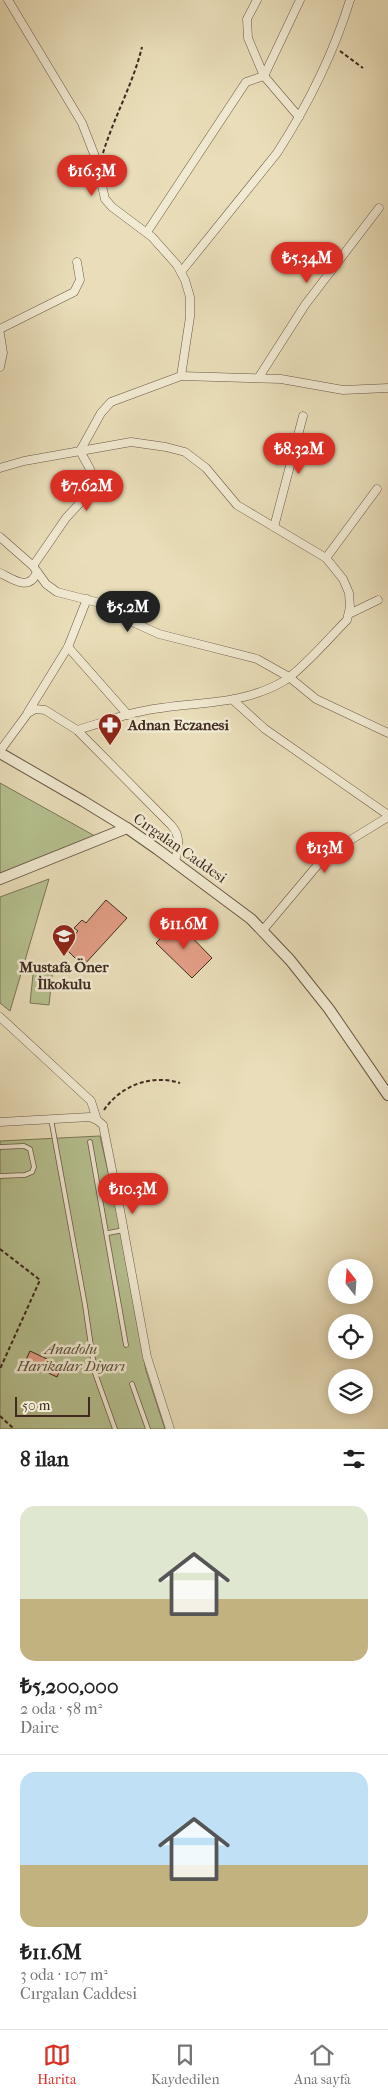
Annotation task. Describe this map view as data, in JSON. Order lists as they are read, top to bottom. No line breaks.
{"streets":{"street":["Cırgalan Caddesi"]},"parks":["Anadolu Harikalar Diyarı"],"places":{"pharmacy":["Adnan Eczanesi"],"school or university":["Mustafa Öner İlkokulu"]},"scale_bar":"50 m","north":"top","page":{"price":["₺16.3M","₺5.34M","₺8.32M","₺7.62M","₺5.2M","₺13M","₺11.6M","₺10.3M"],"scale":"50 m","heading":"8 ilan","list":[{"name":"₺5,200,000","note":"2 oda · 58 m² · Daire"},{"name":"₺11.6M","note":"3 oda · 107 m² · Cırgalan Caddesi"}],"tabs":["Harita","Kaydedilen","Ana sayfa"]}}
